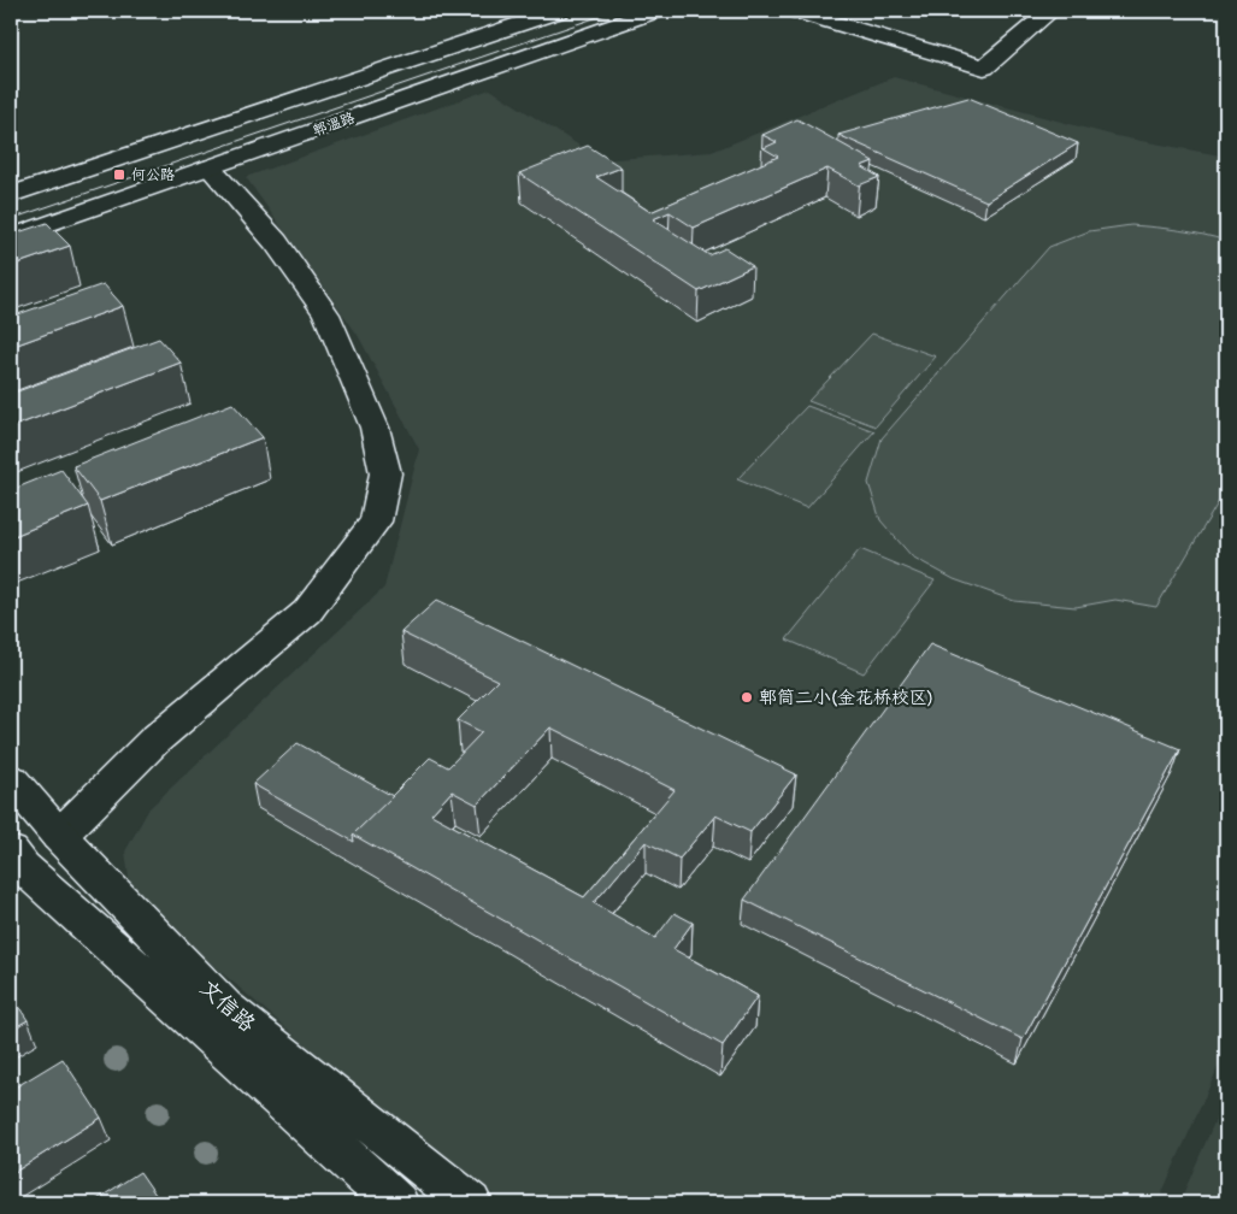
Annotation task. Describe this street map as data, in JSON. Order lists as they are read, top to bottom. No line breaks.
{"streets":{"main road":["郫温路","文信路"]},"places":{"transit":["何公路"],"other":["郫筒二小(金花桥校区)"]}}
